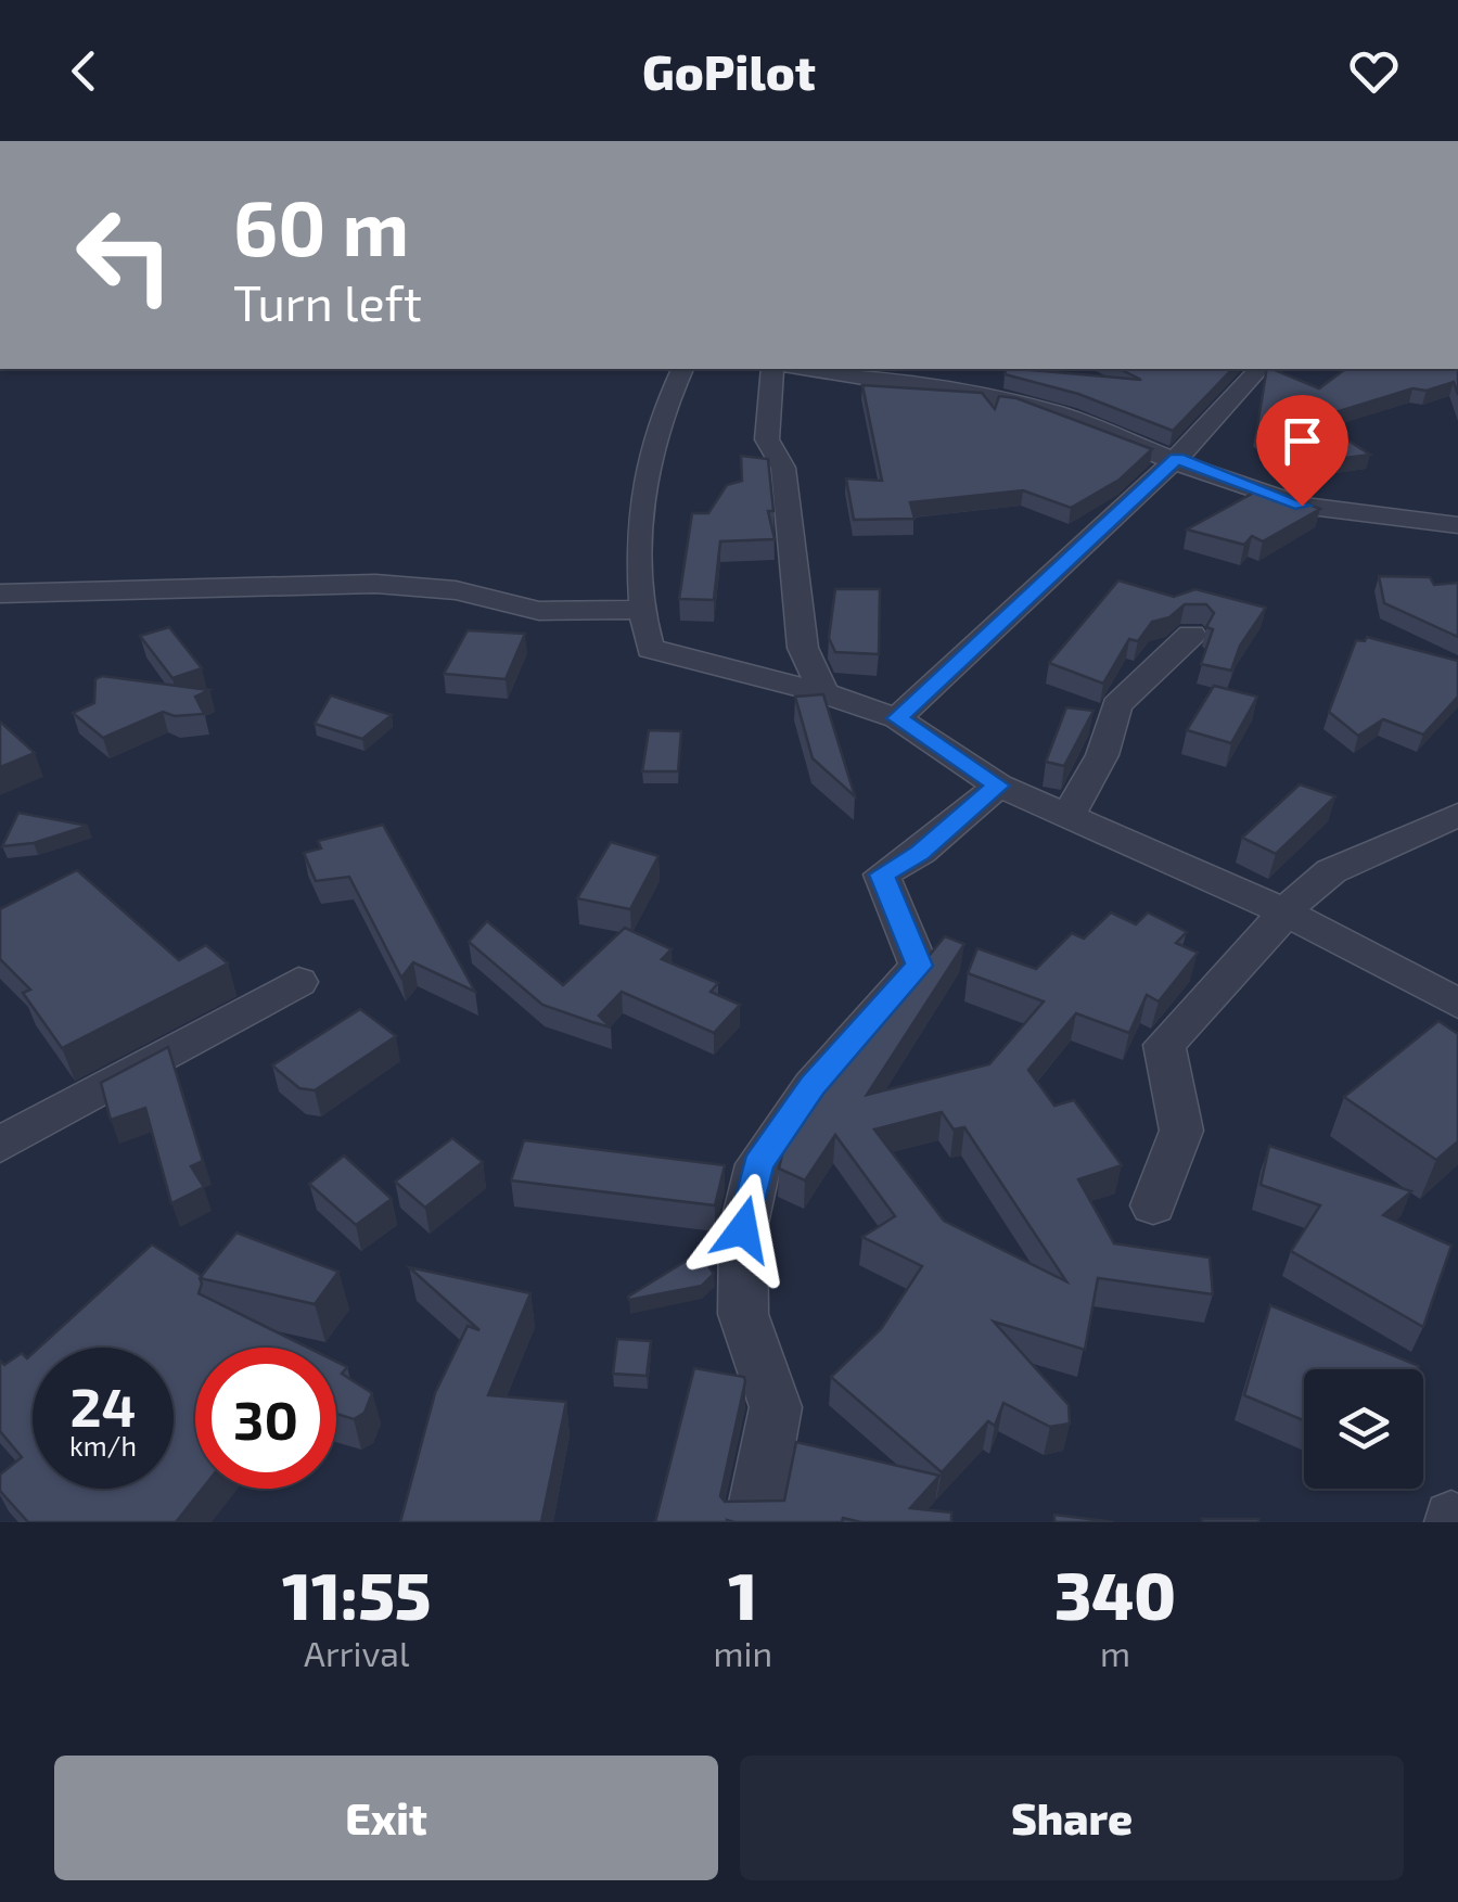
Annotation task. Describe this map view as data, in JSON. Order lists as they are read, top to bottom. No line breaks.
{"page":{"header":"GoPilot","turn":["60 m","Turn left"],"speed":"24 km/h","limit":"30","eta":["11:55","Arrival","1","min","340","m"],"buttons":["Exit","Share"]}}
